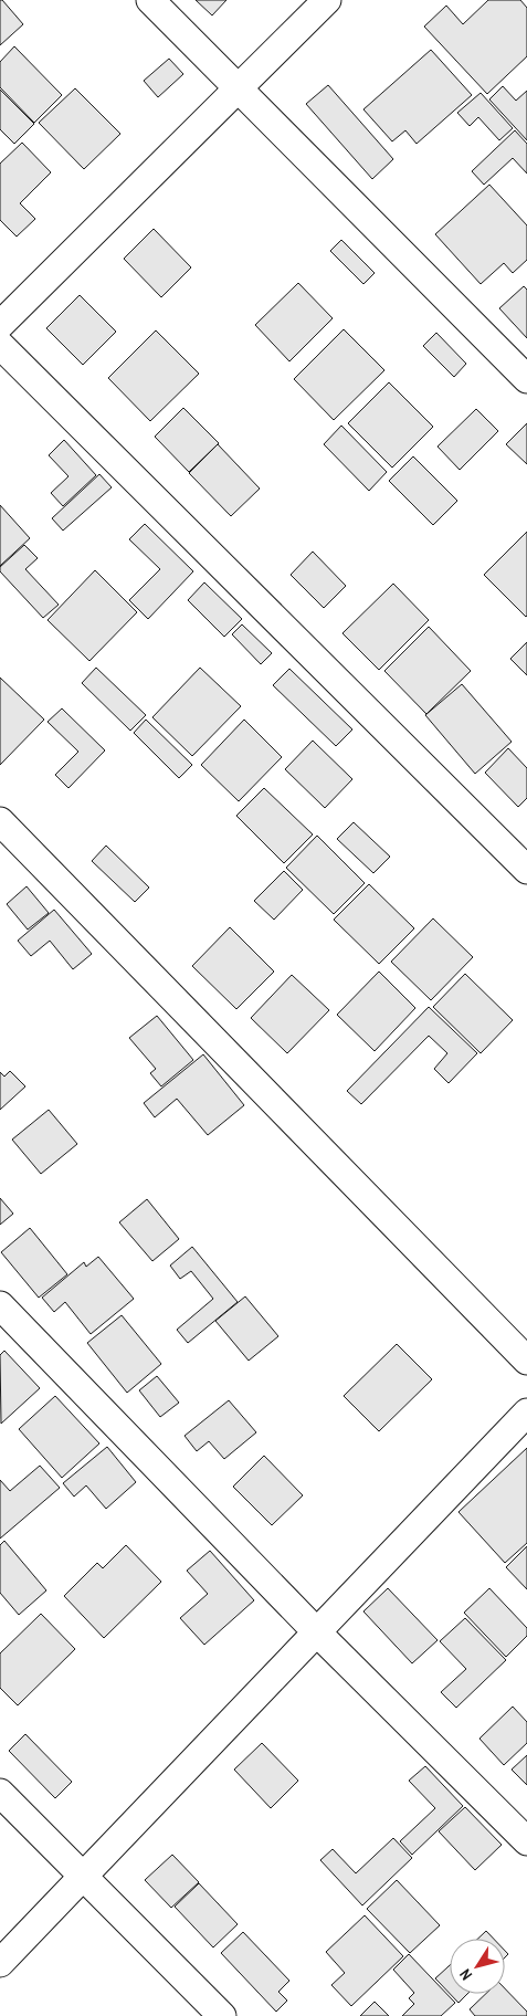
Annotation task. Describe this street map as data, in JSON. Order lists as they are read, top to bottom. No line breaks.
{"north":"bottom left"}
